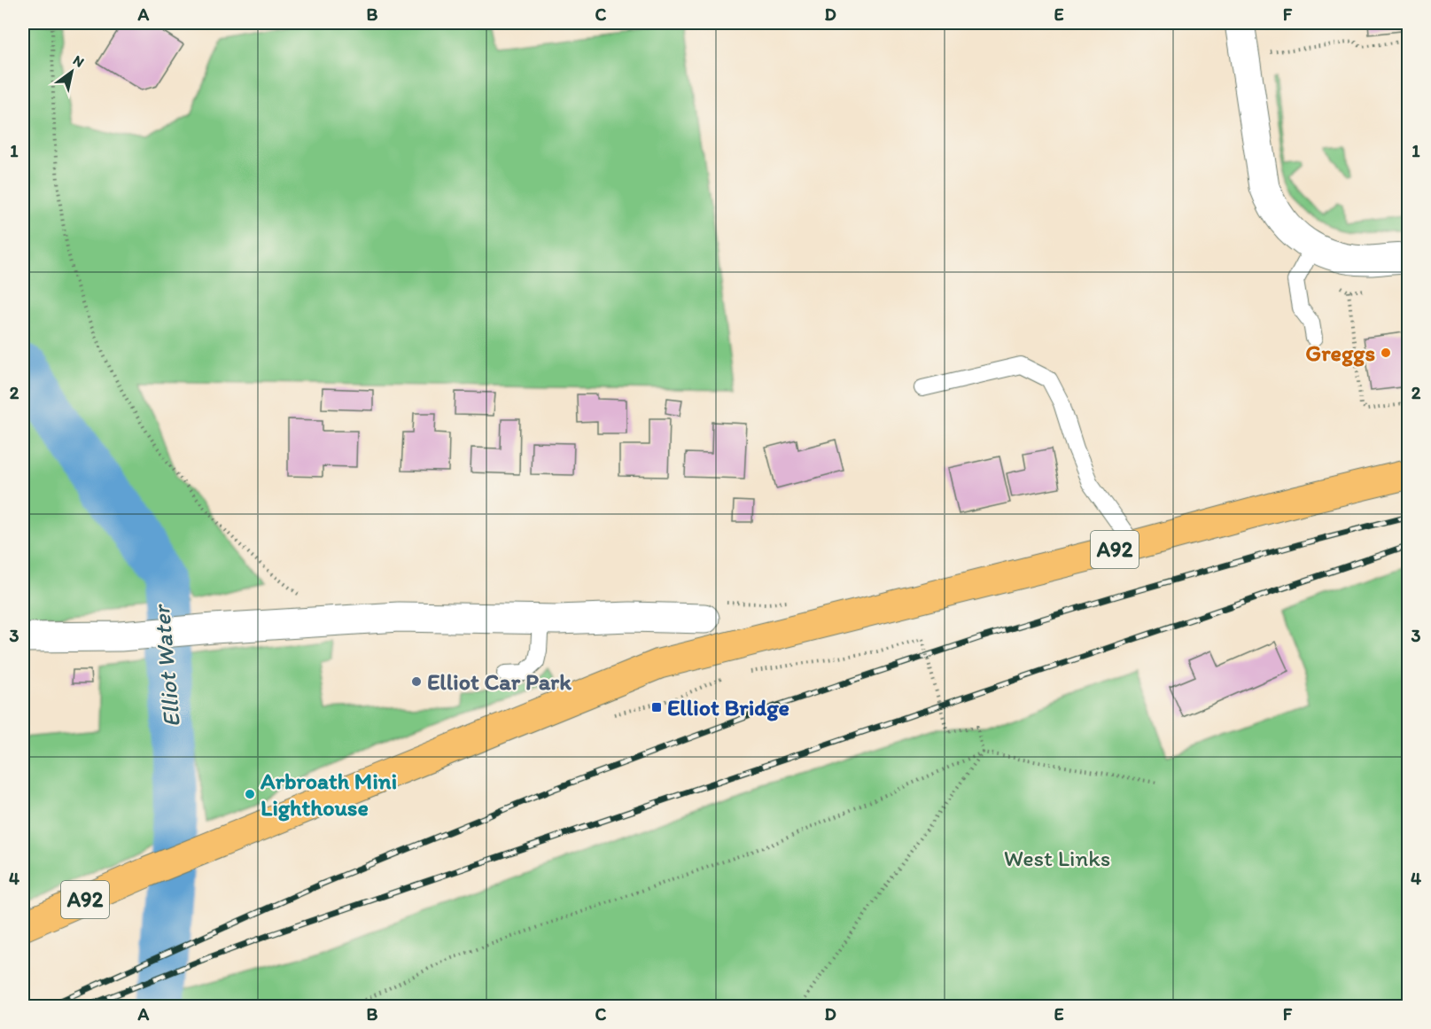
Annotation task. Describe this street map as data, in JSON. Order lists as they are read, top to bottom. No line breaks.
{"streets":{"main road":["A92"]},"water":["Elliot Water"],"parks":["West Links"],"places":{"other":["Greggs","Elliot Car Park","Arbroath Mini Lighthouse"],"transit":["Elliot Bridge"]},"north":"top right","grid":{"columns":["A","B","C","D","E","F"],"rows":["1","2","3","4"]}}
